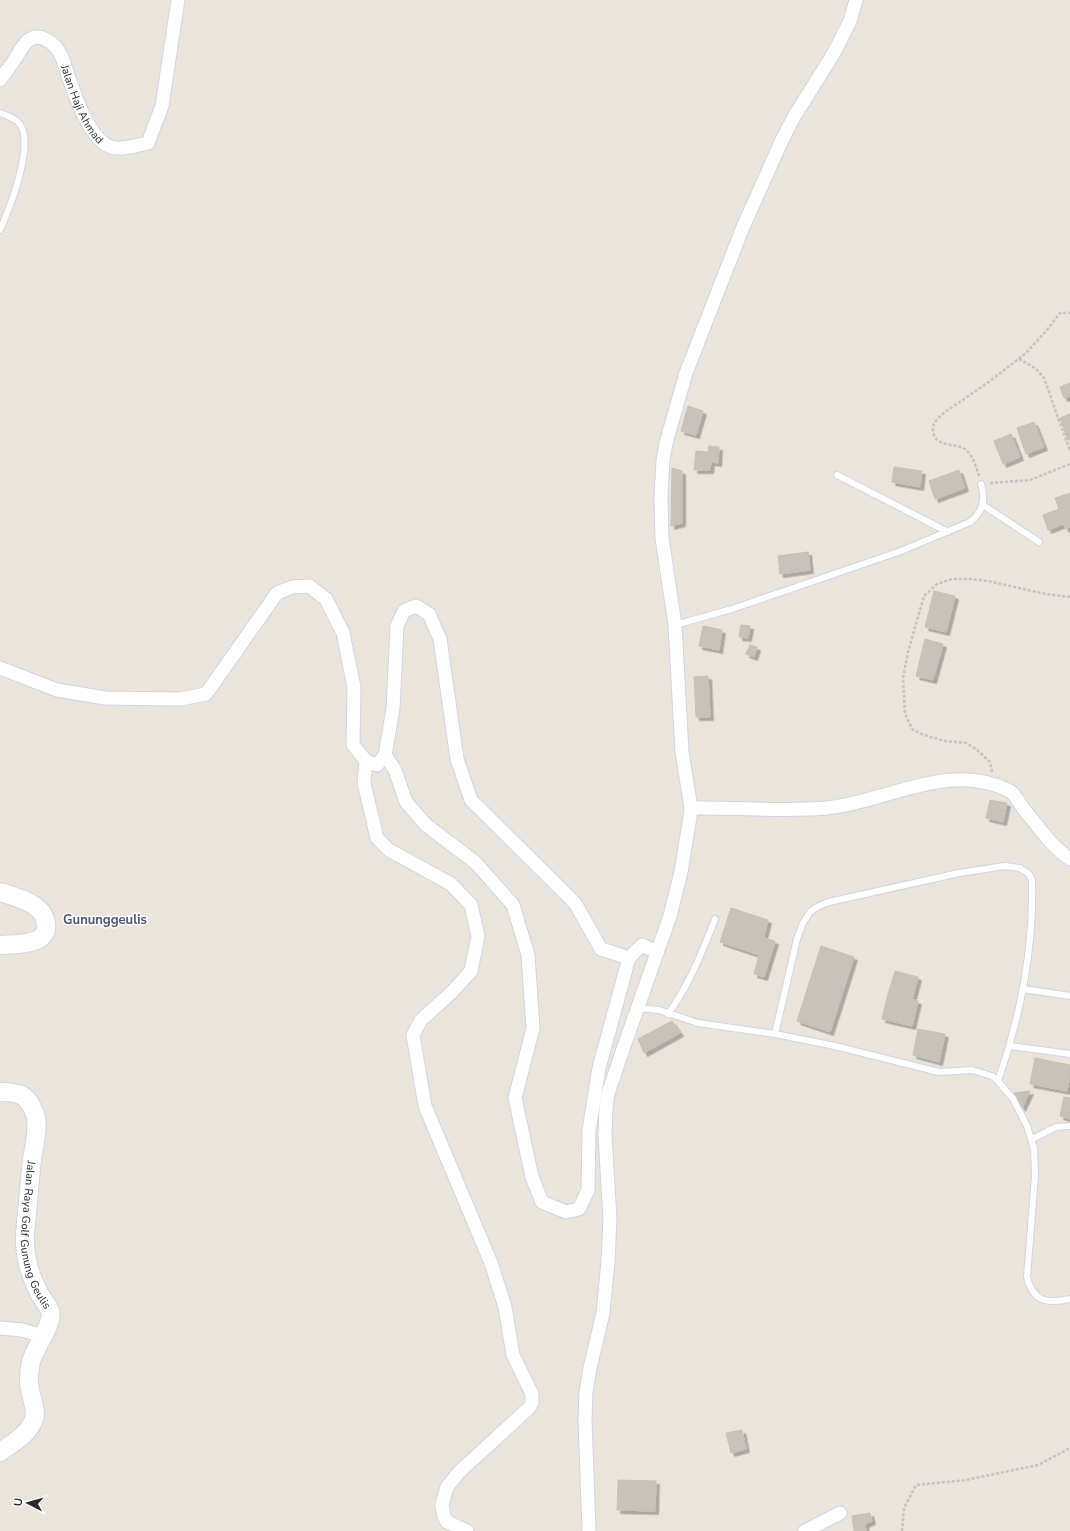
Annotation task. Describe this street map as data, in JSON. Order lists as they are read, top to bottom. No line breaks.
{"streets":{"main road":["Jalan Raya Golf Gunung Geulis"],"street":["Jalan Haji Ahmad"]},"districts":["Gununggeulis"],"north":"left"}
